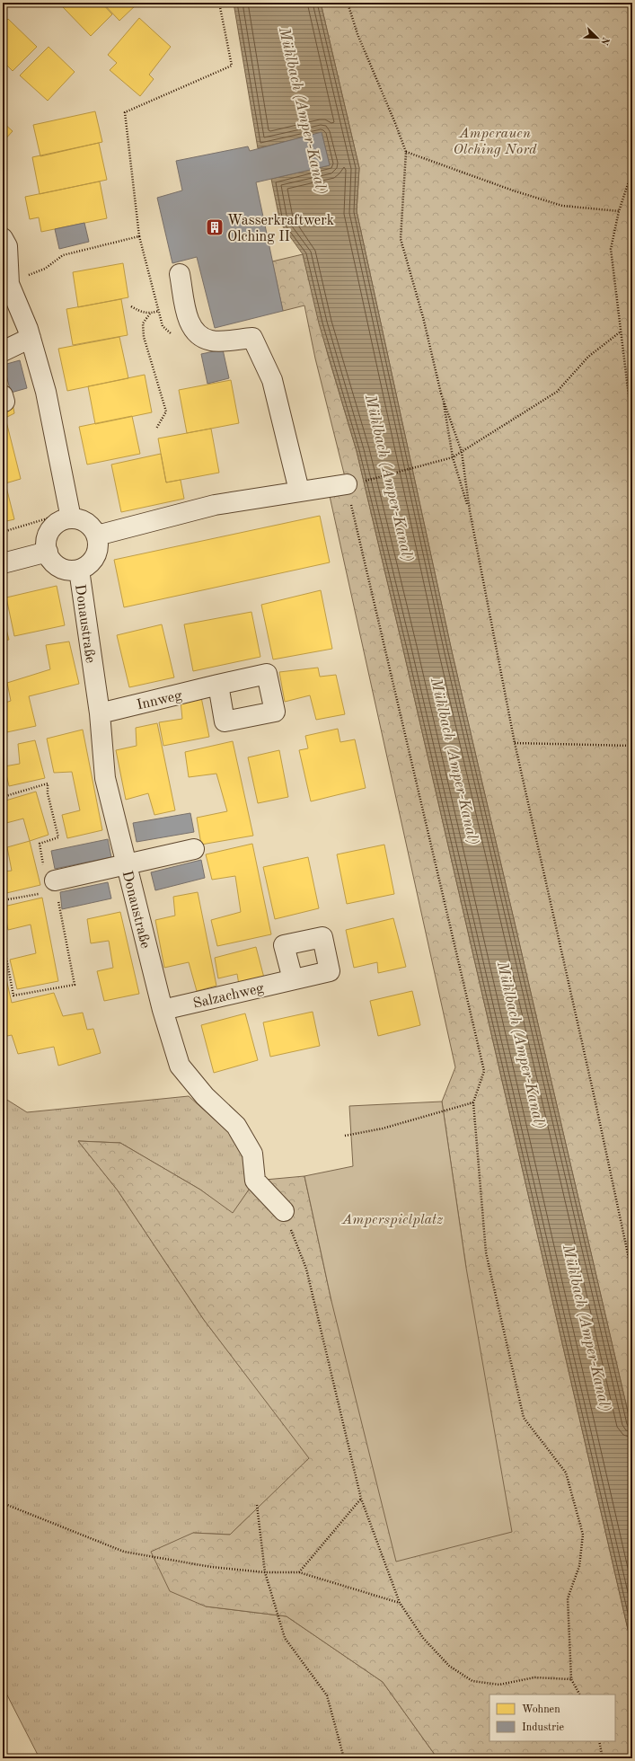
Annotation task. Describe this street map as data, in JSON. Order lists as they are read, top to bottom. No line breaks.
{"streets":{"street":["Donaustraße","Innweg","Salzachweg"]},"crossings":[["Donaustraße","Innweg"],["Donaustraße","Salzachweg"]],"water":["Mühlbach (Amper-Kanal)"],"parks":["Amperauen Olching Nord","Amperspielplatz"],"places":{"building":["Wasserkraftwerk Olching II"]},"legend":["Wohnen","Industrie"],"north":"bottom right"}
